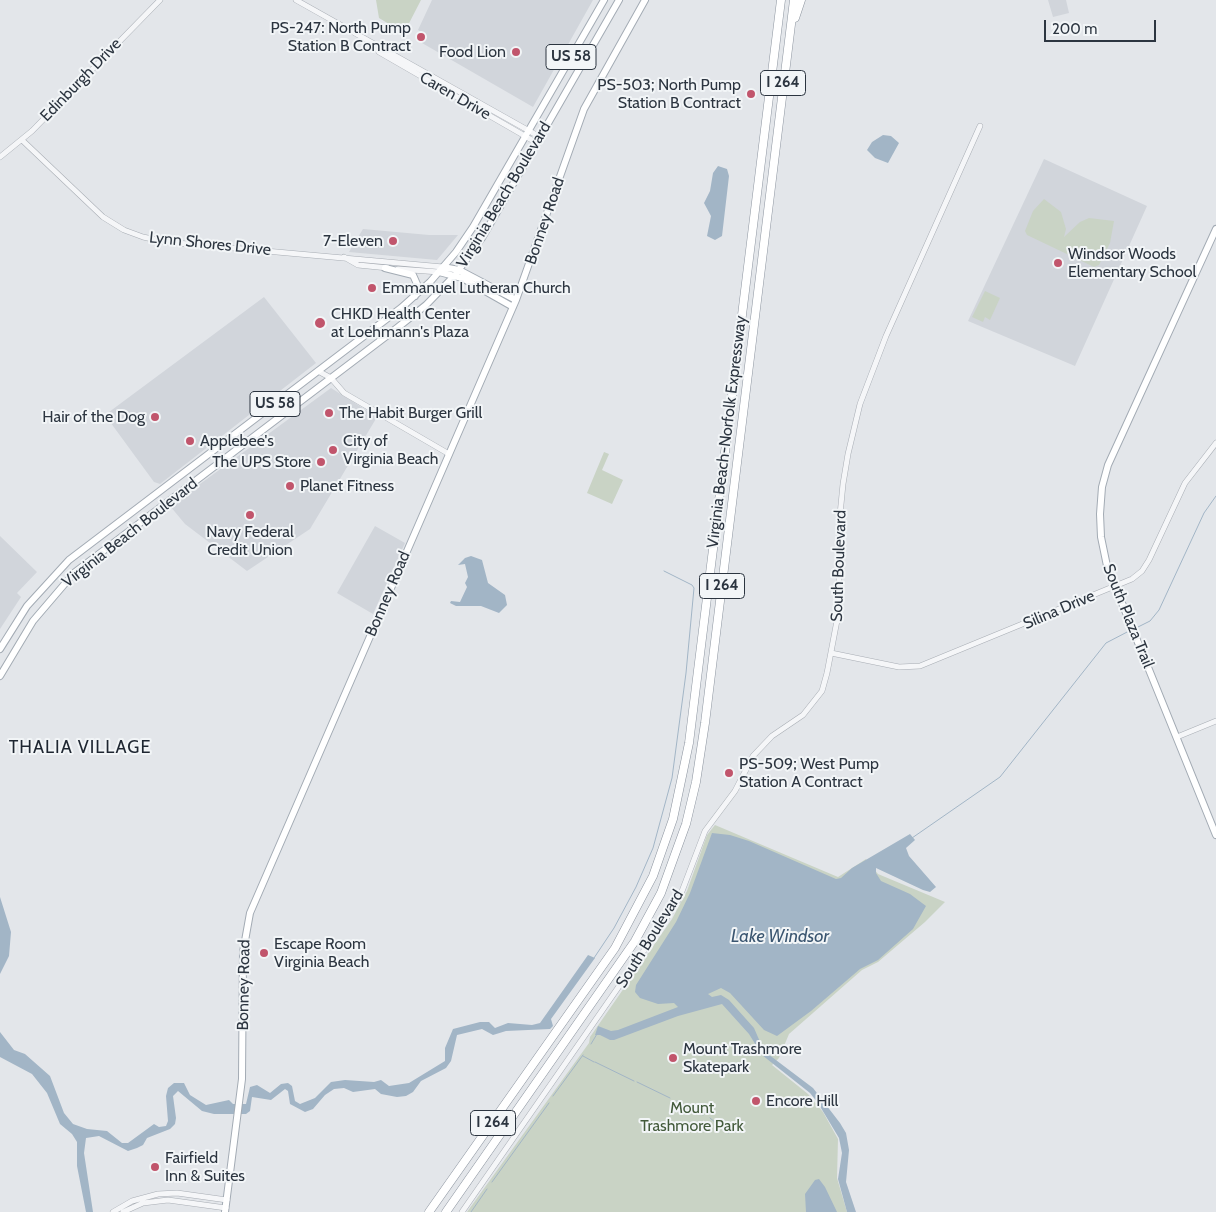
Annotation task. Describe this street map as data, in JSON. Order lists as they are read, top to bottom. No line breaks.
{"streets":{"highway":["I 264","Virginia Beach-Norfolk Expressway"],"main road":["US 58","Virginia Beach Boulevard","Bonney Road","Lynn Shores Drive","South Plaza Trail"],"street":["Edinburgh Drive","Caren Drive","South Boulevard","Silina Drive"]},"crossings":[["Edinburgh Drive","Lynn Shores Drive"],["Caren Drive","Virginia Beach Boulevard"],["Virginia Beach Boulevard","Lynn Shores Drive"],["Bonney Road","Lynn Shores Drive"],["South Boulevard","Silina Drive"],["Silina Drive","South Plaza Trail"]],"districts":["THALIA VILLAGE"],"water":["Lake Windsor"],"parks":["Mount Trashmore Park"],"places":["PS-247: North Pump Station B Contract","Food Lion","PS-503; North Pump Station B Contract","7-Eleven","Windsor Woods Elementary School","Emmanuel Lutheran Church","CHKD Health Center at Loehmann's Plaza","The Habit Burger Grill","Hair of the Dog","Applebee's","City of Virginia Beach","The UPS Store","Planet Fitness","Navy Federal Credit Union","PS-509; West Pump Station A Contract","Escape Room Virginia Beach","Mount Trashmore Skatepark","Encore Hill","Fairfield Inn & Suites"],"scale_bar":"200 m"}
